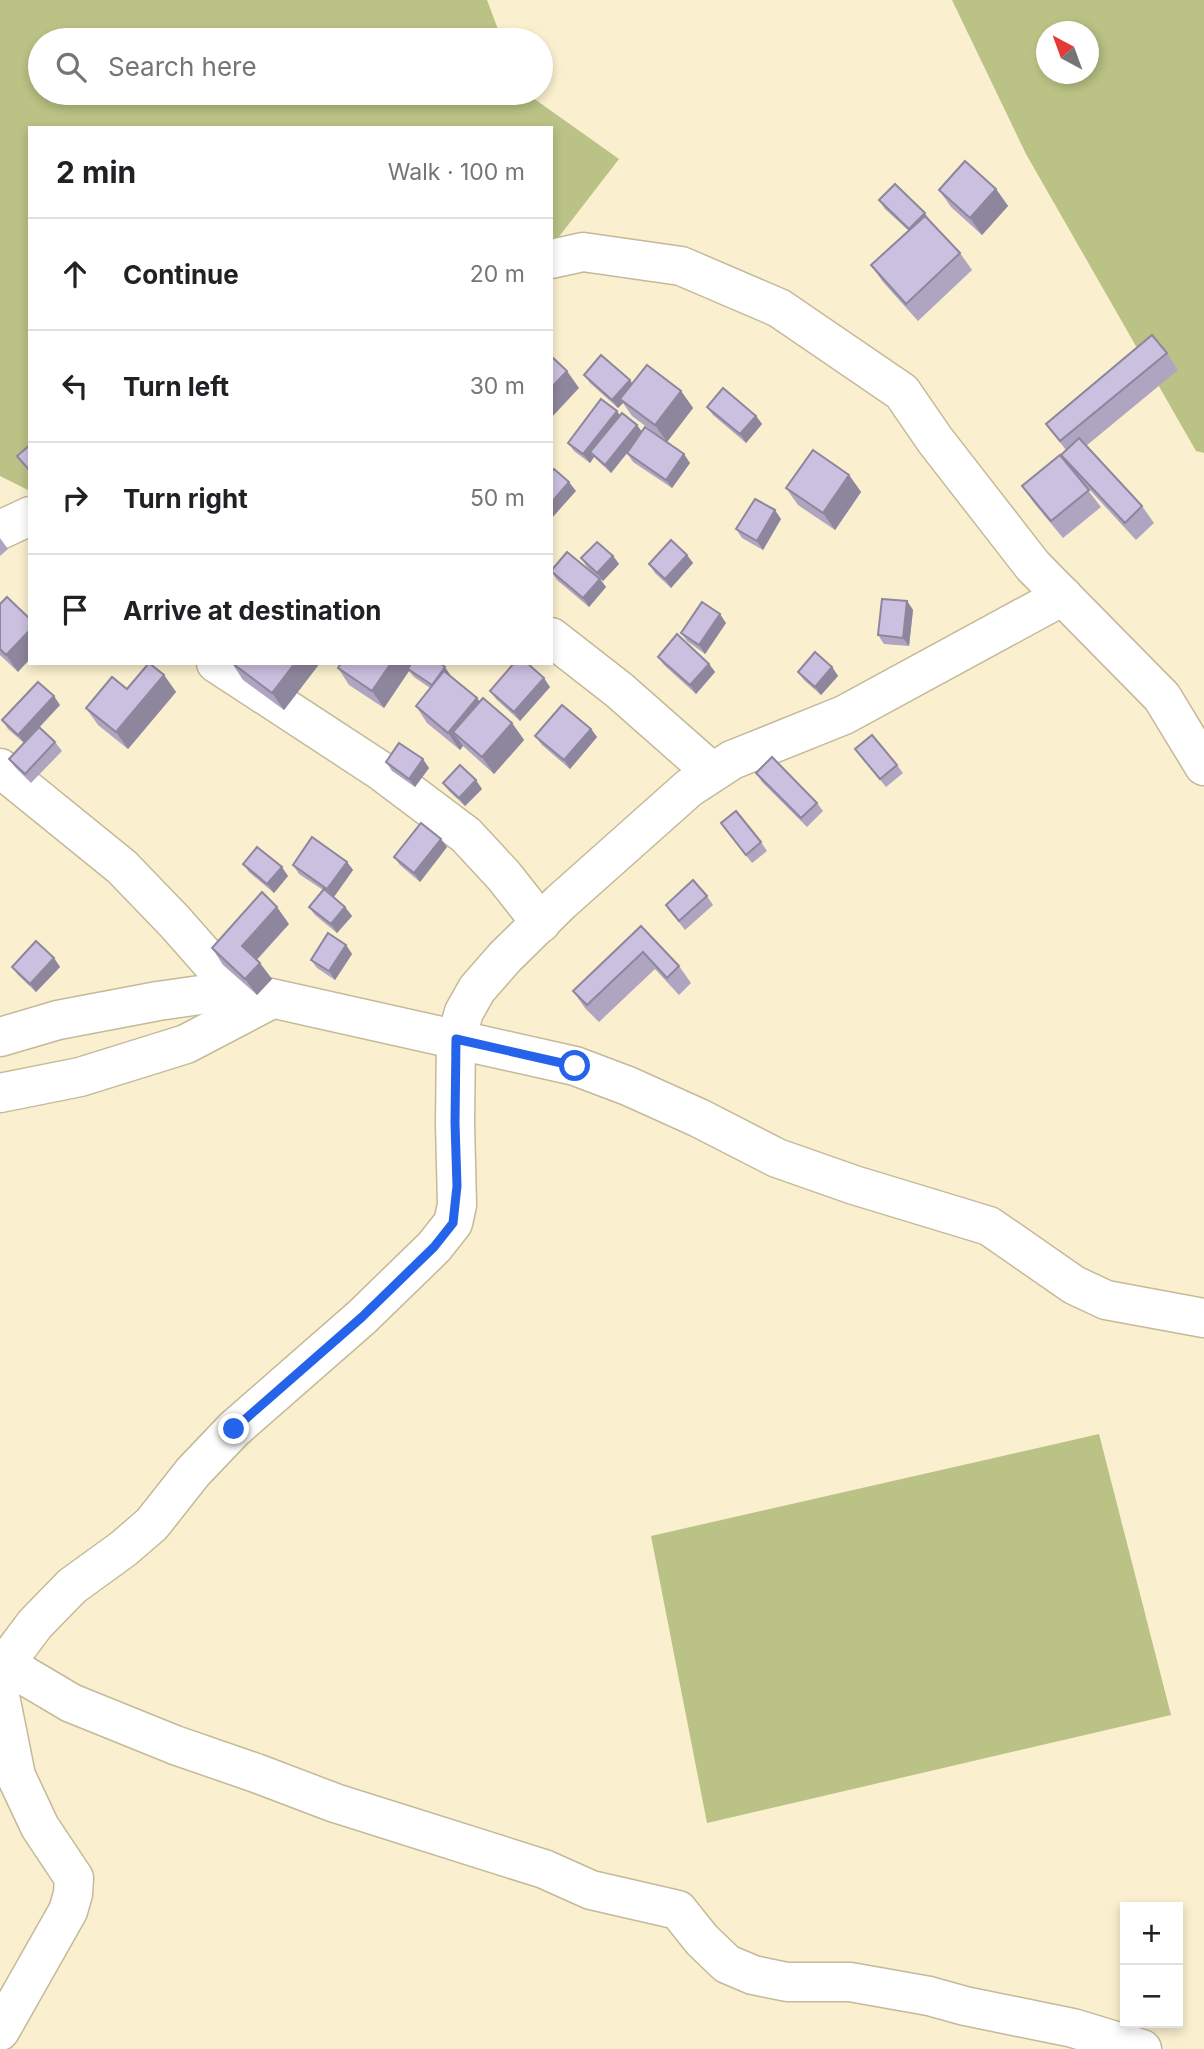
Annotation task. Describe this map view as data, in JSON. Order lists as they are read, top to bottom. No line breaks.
{"north":"top left","page":{"search":"Search here","heading":["2 min","Walk · 100 m"],"list":[["Continue","20 m"],["Turn left","30 m"],["Turn right","50 m"],"Arrive at destination"],"map_buttons":["+","−"]}}
